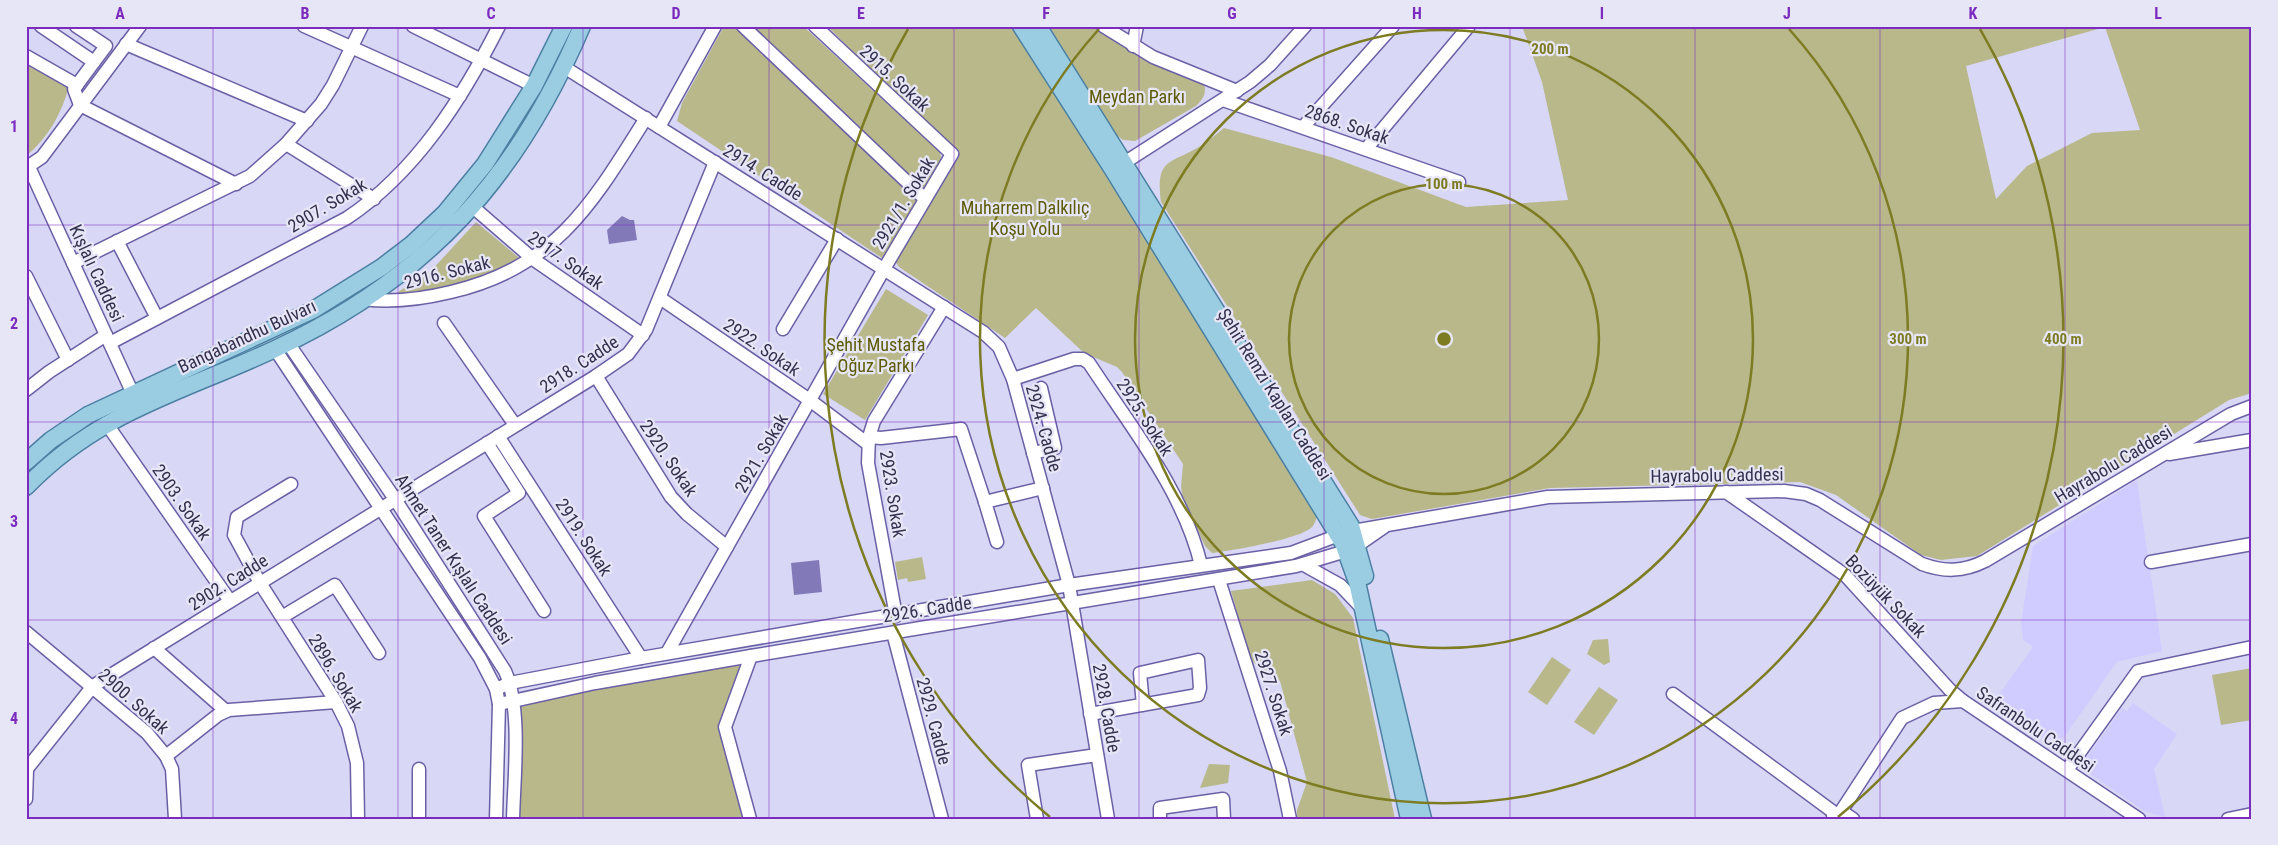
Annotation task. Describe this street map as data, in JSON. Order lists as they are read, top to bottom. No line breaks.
{"streets":{"main road":["Bangabandhu Bulvarı","Şehit Remzi Kaplan Caddesi"],"street":["2915. Sokak","2868. Sokak","2914. Cadde","2921/1. Sokak","2907. Sokak","2917. Sokak","2916. Sokak","Kışlalı Caddesi","2922. Sokak","2918. Cadde","2925. Sokak","2924. Cadde","2921. Sokak","2920. Sokak","Hayrabolu Caddesi","2923. Sokak","2903. Sokak","2919. Sokak","Ahmet Taner Kışlalı Caddesi","2902. Cadde","Bozüyük Sokak","2926. Cadde","2896. Sokak","2927. Sokak","2900. Sokak","2928. Cadde","2929. Cadde","Safranbolu Caddesi"]},"crossings":[["2915. Sokak","2921/1. Sokak"],["2914. Cadde","2921/1. Sokak"],["2914. Cadde","2916. Sokak"],["2914. Cadde","Bangabandhu Bulvarı"],["2914. Cadde","2918. Cadde"],["2914. Cadde","2924. Cadde"],["2914. Cadde","2921. Sokak"],["2914. Cadde","2923. Sokak"],["2921/1. Sokak","2921. Sokak"],["2907. Sokak","Kışlalı Caddesi"],["2917. Sokak","2916. Sokak"],["2917. Sokak","Bangabandhu Bulvarı"],["2917. Sokak","2918. Cadde"],["2916. Sokak","Bangabandhu Bulvarı"],["Kışlalı Caddesi","Bangabandhu Bulvarı"],["Bangabandhu Bulvarı","2903. Sokak"],["Bangabandhu Bulvarı","Ahmet Taner Kışlalı Caddesi"],["2922. Sokak","2918. Cadde"],["2922. Sokak","2921. Sokak"],["2922. Sokak","2923. Sokak"],["2918. Cadde","2920. Sokak"],["2918. Cadde","2919. Sokak"],["2918. Cadde","Ahmet Taner Kışlalı Caddesi"],["2918. Cadde","2902. Cadde"],["Şehit Remzi Kaplan Caddesi","Hayrabolu Caddesi"],["Şehit Remzi Kaplan Caddesi","2926. Cadde"],["2925. Sokak","2924. Cadde"],["2925. Sokak","2926. Cadde"],["2924. Cadde","2923. Sokak"],["2924. Cadde","2926. Cadde"],["2924. Cadde","2928. Cadde"],["2921. Sokak","2920. Sokak"],["2921. Sokak","2926. Cadde"],["Hayrabolu Caddesi","Bozüyük Sokak"],["Hayrabolu Caddesi","2926. Cadde"],["2923. Sokak","2926. Cadde"],["2903. Sokak","2902. Cadde"],["2919. Sokak","2926. Cadde"],["Ahmet Taner Kışlalı Caddesi","2902. Cadde"],["Ahmet Taner Kışlalı Caddesi","2926. Cadde"],["2902. Cadde","2896. Sokak"],["2902. Cadde","2900. Sokak"],["Bozüyük Sokak","Safranbolu Caddesi"],["2926. Cadde","2927. Sokak"],["2926. Cadde","2928. Cadde"],["2926. Cadde","2929. Cadde"]],"parks":["Meydan Parkı","Muharrem Dalkılıç Koşu Yolu","Şehit Mustafa Oğuz Parkı"],"grid":{"columns":["A","B","C","D","E","F","G","H","I","J","K","L"],"rows":["1","2","3","4"]},"rings":["200 m","100 m","300 m","400 m"]}
